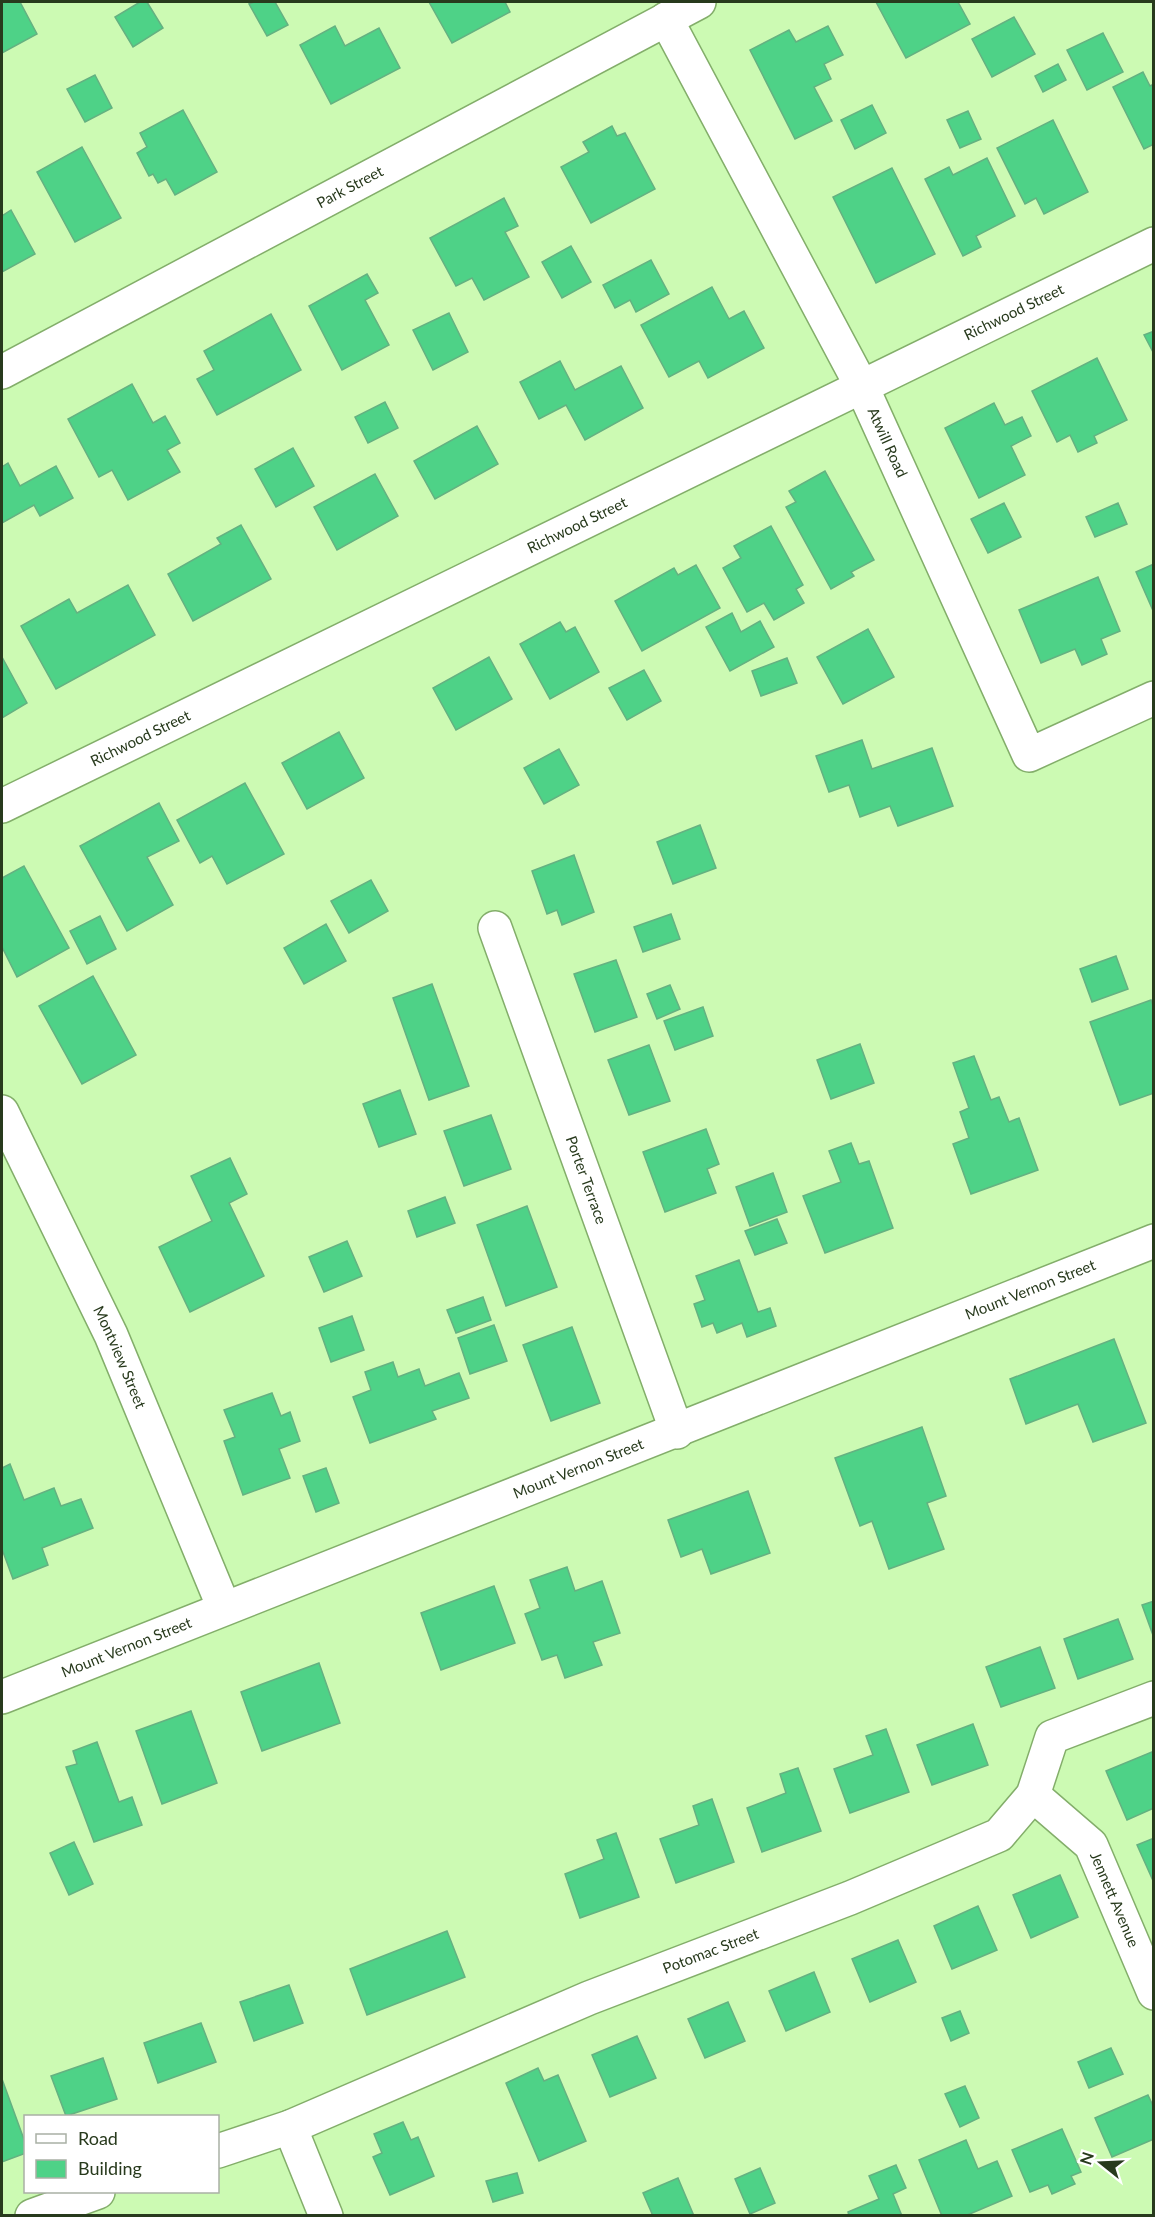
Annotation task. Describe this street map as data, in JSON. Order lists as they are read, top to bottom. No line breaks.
{"streets":{"street":["Park Street","Richwood Street","Atwill Road","Porter Terrace","Mount Vernon Street","Montview Street","Jennett Avenue","Potomac Street"]},"crossings":[["Park Street","Atwill Road"],["Richwood Street","Atwill Road"],["Porter Terrace","Mount Vernon Street"],["Mount Vernon Street","Montview Street"],["Jennett Avenue","Potomac Street"]],"legend":["Road","Building"],"north":"left"}
